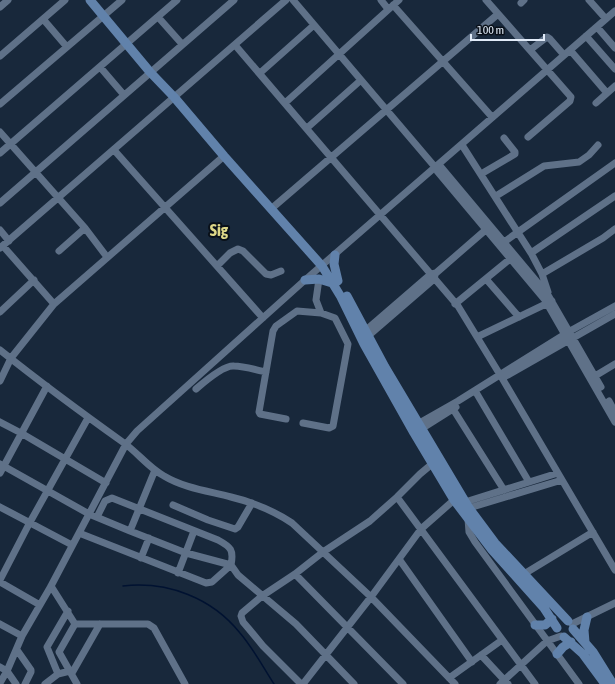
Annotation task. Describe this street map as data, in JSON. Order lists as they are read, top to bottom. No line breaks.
{"districts":["Sig"],"scale_bar":"100 m"}
